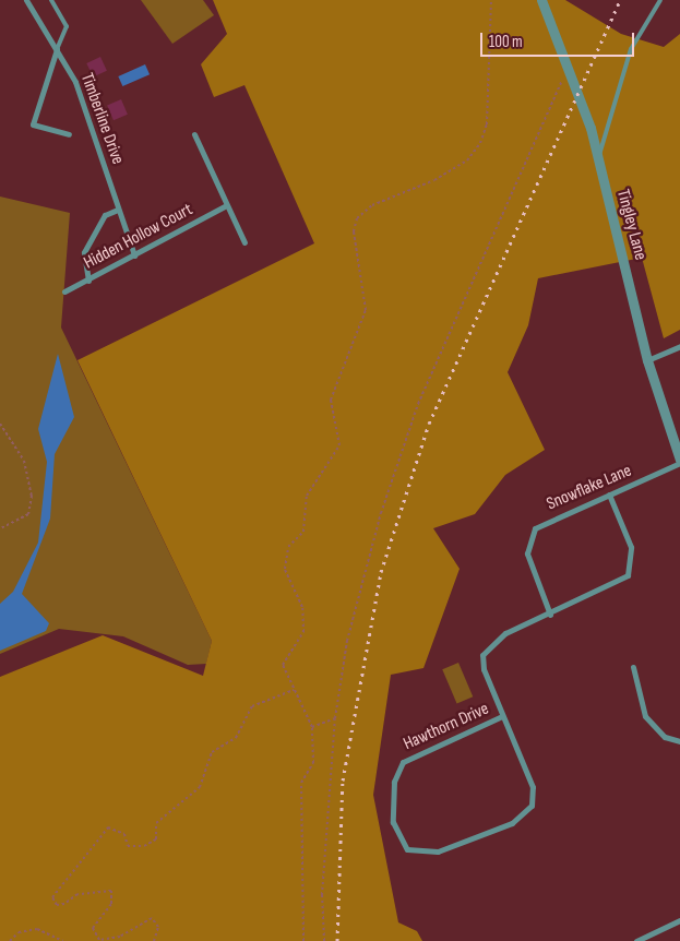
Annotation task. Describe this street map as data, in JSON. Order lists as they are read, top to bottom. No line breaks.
{"streets":{"street":["Timberline Drive","Tingley Lane","Hidden Hollow Court","Snowflake Lane","Hawthorn Drive"]},"crossings":[["Timberline Drive","Hidden Hollow Court"],["Tingley Lane","Snowflake Lane"],["Snowflake Lane","Hawthorn Drive"]],"scale_bar":"100 m"}
